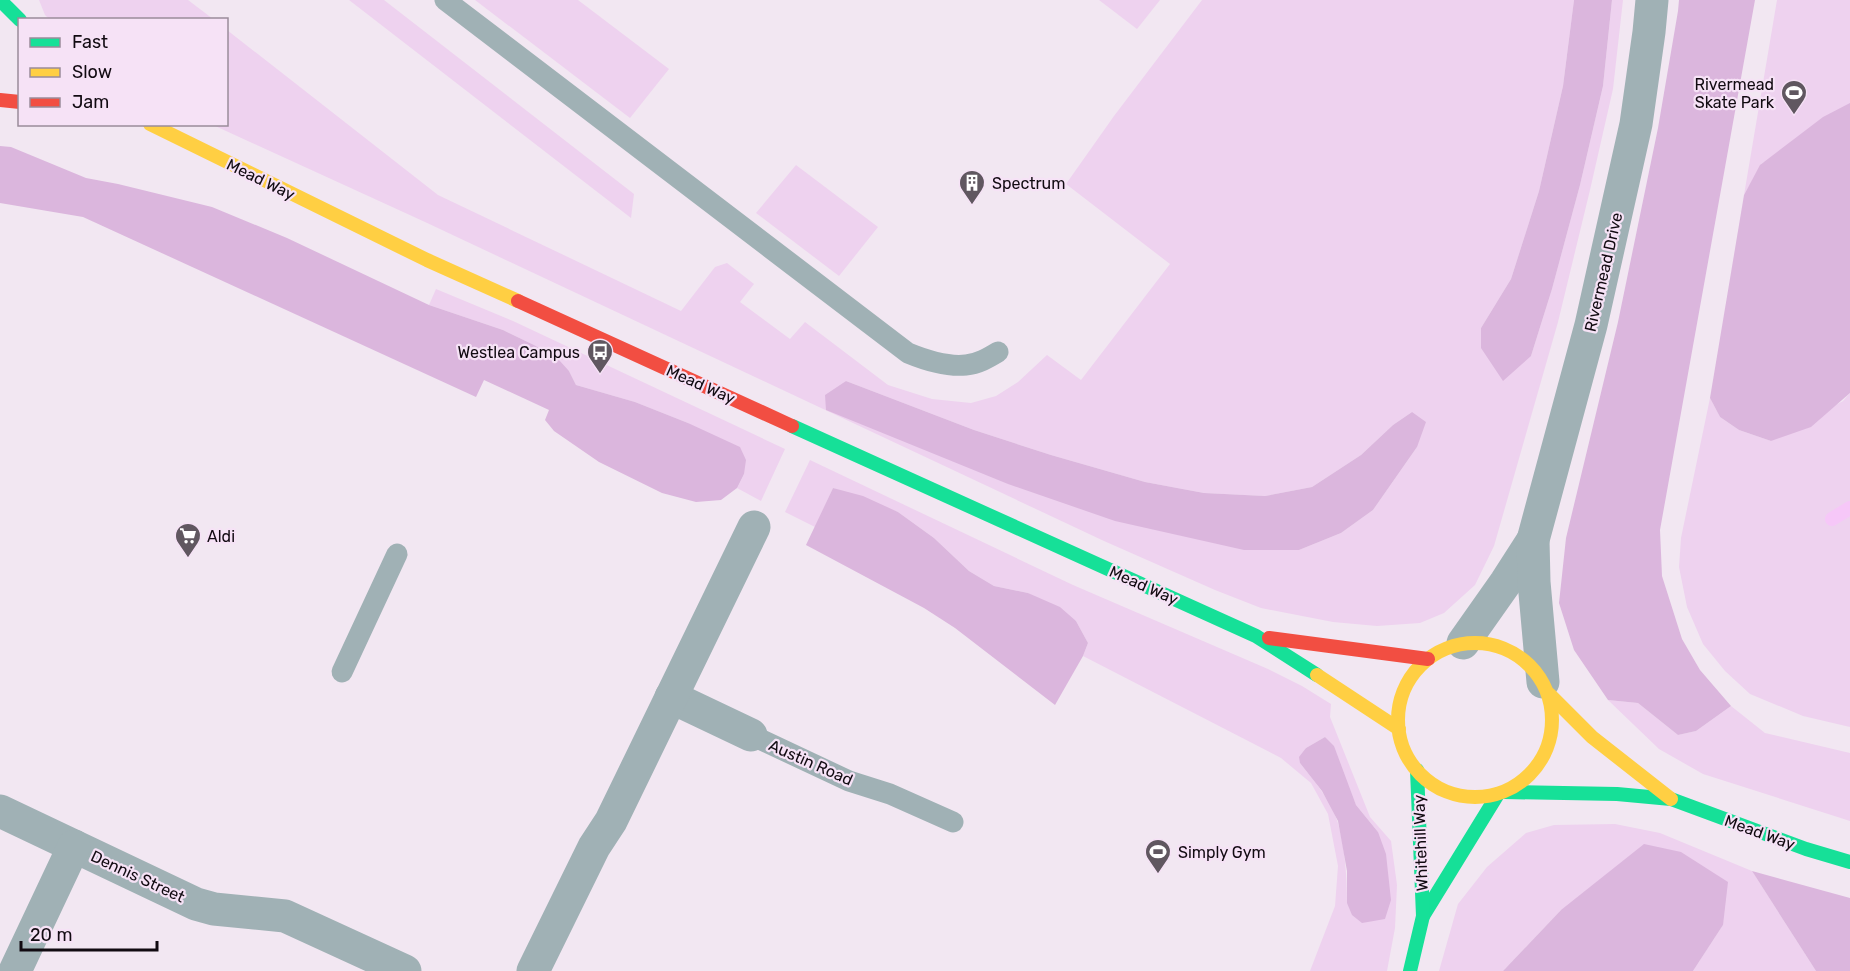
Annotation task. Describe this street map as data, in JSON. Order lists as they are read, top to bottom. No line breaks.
{"streets":{"main road":["Mead Way","Whitehill Way"],"street":["Rivermead Drive","Austin Road","Dennis Street"]},"crossings":[["Mead Way","Whitehill Way"]],"places":{"sports":["Rivermead Skate Park","Simply Gym"],"building":["Spectrum"],"bus stop":["Westlea Campus"],"supermarket":["Aldi"]},"legend":["Fast","Slow","Jam"],"scale_bar":"20 m"}
